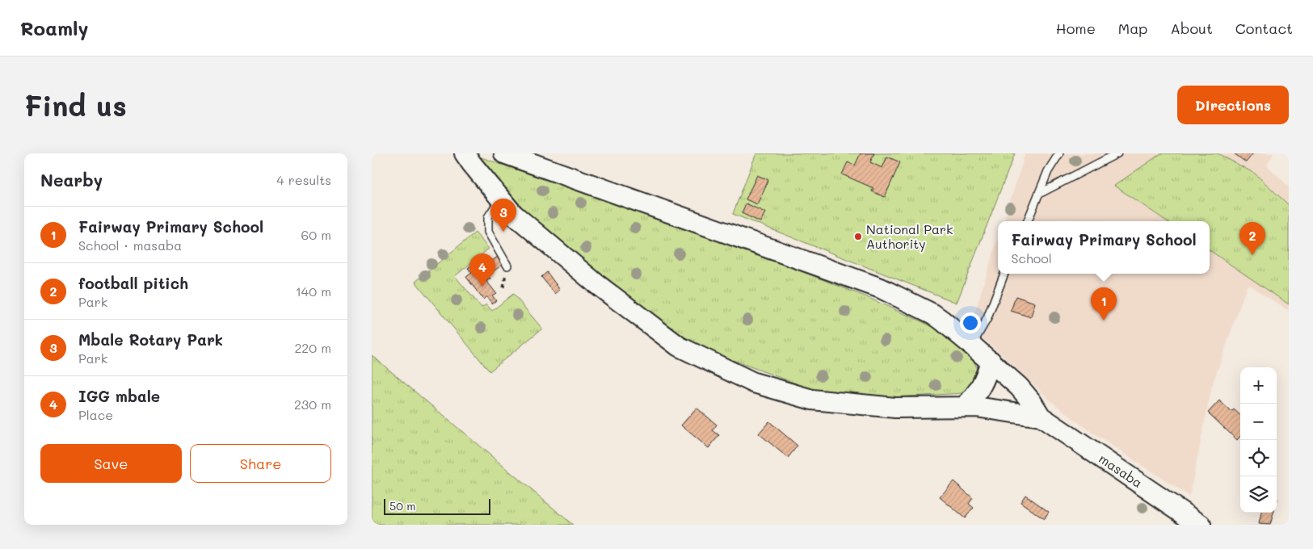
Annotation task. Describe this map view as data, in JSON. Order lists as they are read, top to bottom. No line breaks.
{"streets":{"street":["masaba"]},"places":["National Park Authority"],"scale_bar":"50 m","page":{"header":"Roamly","nav":["Home","Map","About","Contact"],"buttons":["Directions",["Save","Share"]],"title":"Find us","heading":["Nearby","4 results"],"pins":["3","2","4","1"],"list":[{"mark":"1","name":"Fairway Primary School","note":"School · masaba","value":"60 m"},{"mark":"2","name":"football pitich","note":"Park","value":"140 m"},{"mark":"3","name":"Mbale Rotary Park","note":"Park","value":"220 m"},{"mark":"4","name":"IGG mbale","note":"Place","value":"230 m"}],"popup":["Fairway Primary School","School"],"map_buttons":["+","−"],"scale":"50 m"}}
